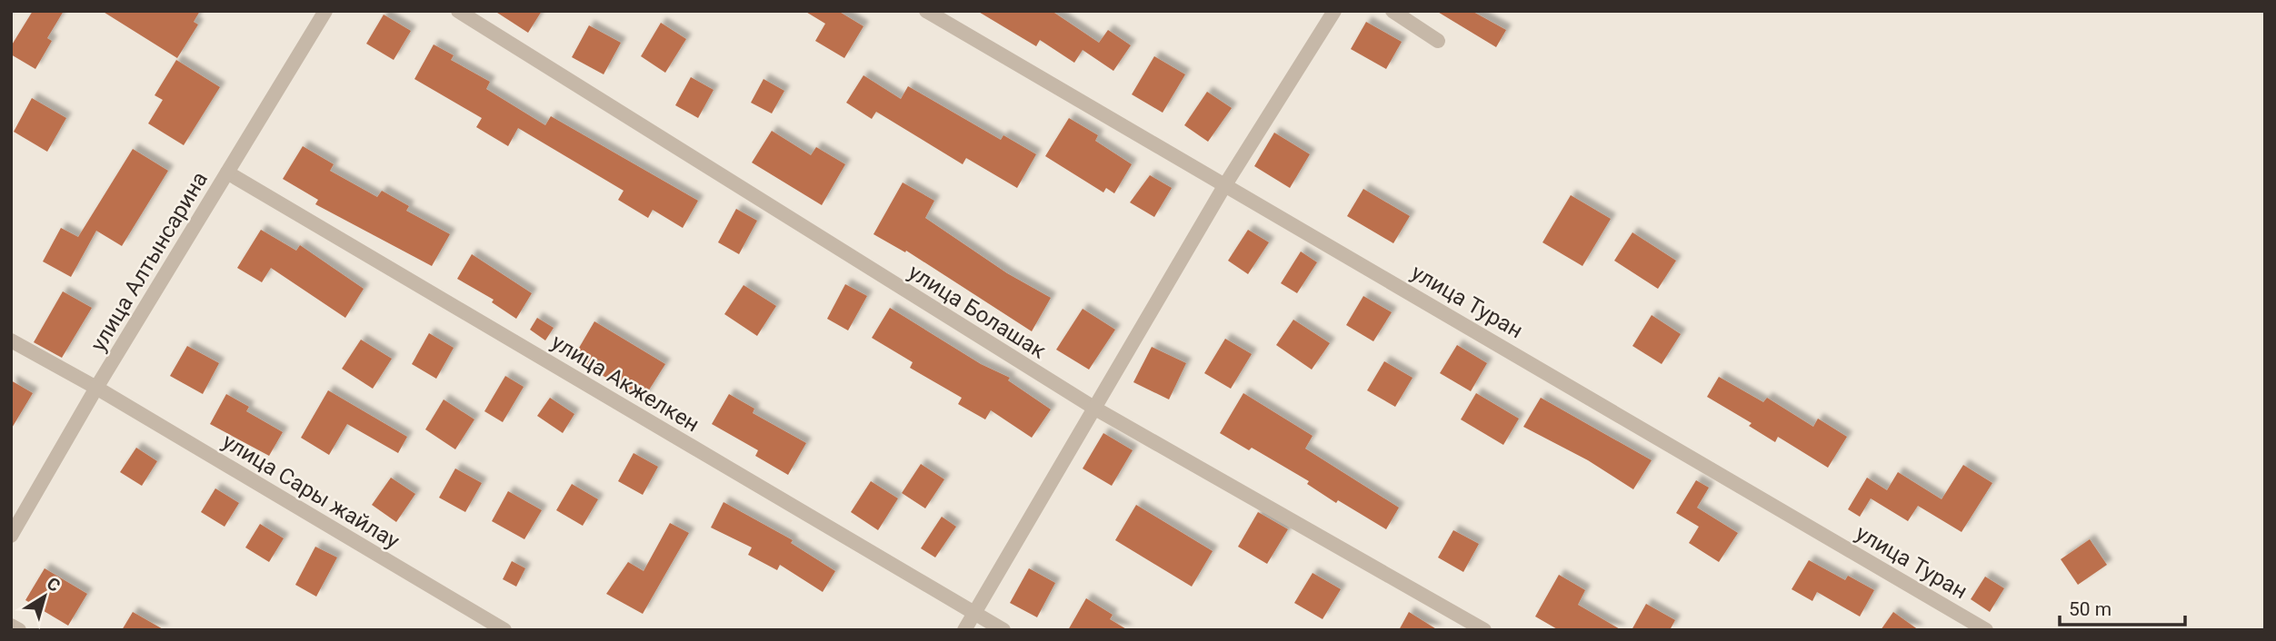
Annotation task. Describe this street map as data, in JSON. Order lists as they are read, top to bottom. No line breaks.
{"streets":{"street":["улица Алтынсарина","улица Туран","улица Болашак","улица Акжелкен","улица Сары жайлау"]},"crossings":[["улица Алтынсарина","улица Акжелкен"],["улица Алтынсарина","улица Сары жайлау"]],"scale_bar":"50 m","north":"top right"}
